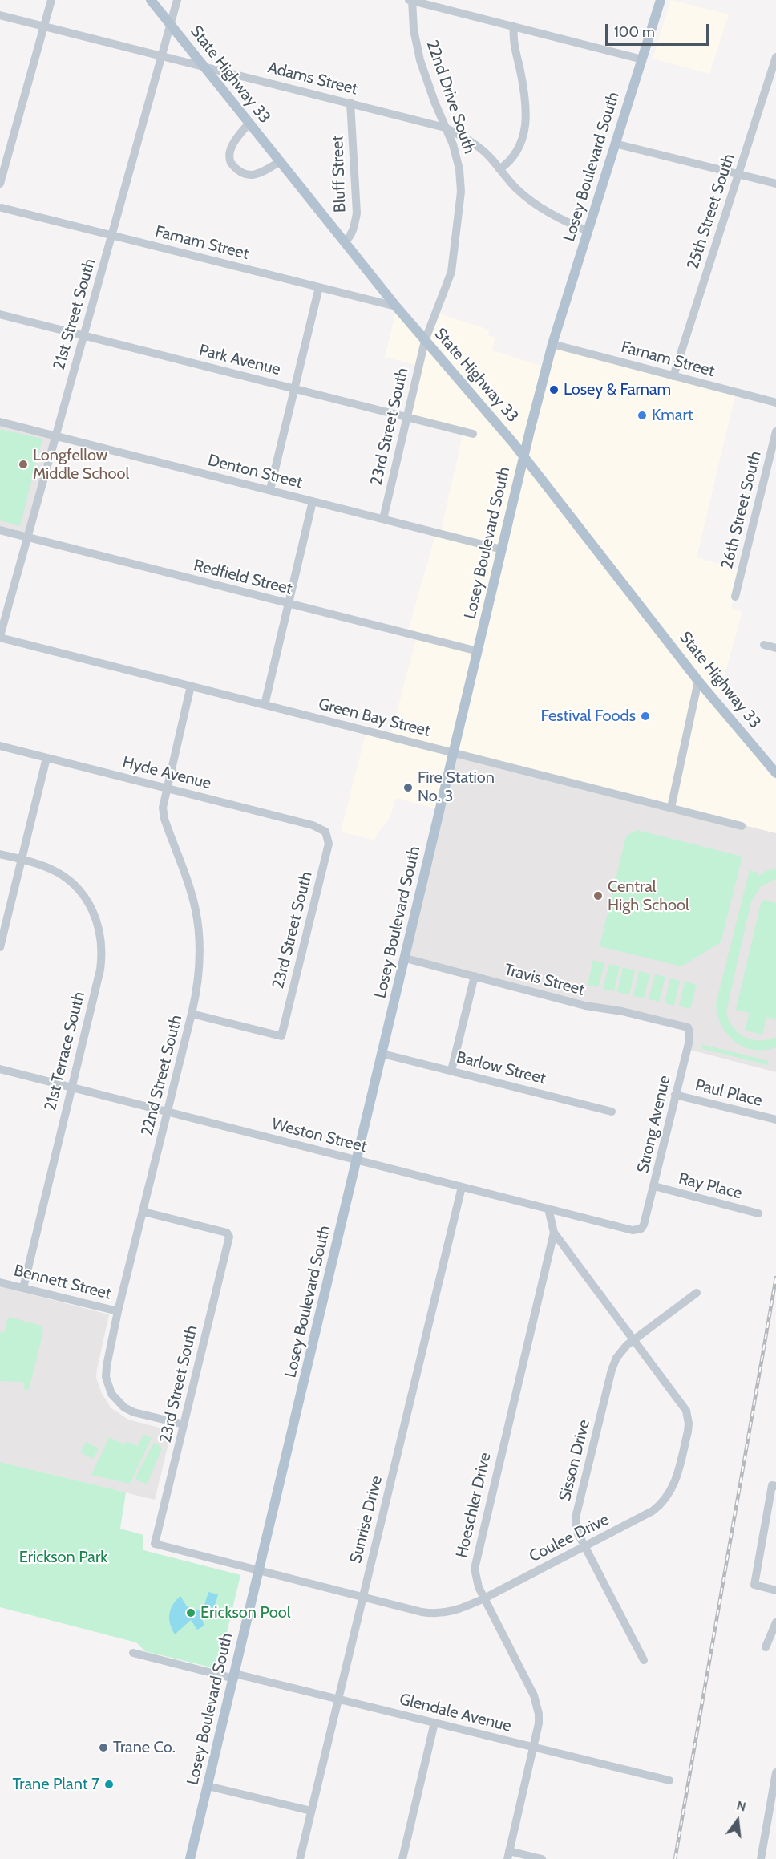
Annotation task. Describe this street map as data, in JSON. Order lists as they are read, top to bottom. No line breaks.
{"streets":{"main road":["State Highway 33","Losey Boulevard South"],"street":["Adams Street","22nd Drive South","Bluff Street","25th Street South","Farnam Street","21st Street South","Park Avenue","23rd Street South","Denton Street","26th Street South","Redfield Street","Green Bay Street","Hyde Avenue","Travis Street","21st Terrace South","Barlow Street","22nd Street South","Paul Place","Strong Avenue","Weston Street","Ray Place","Bennett Street","Sisson Drive","Hoeschler Drive","Sunrise Drive","Coulee Drive","Glendale Avenue"]},"crossings":[["State Highway 33","Adams Street"],["State Highway 33","22nd Drive South"],["State Highway 33","Losey Boulevard South"],["State Highway 33","Bluff Street"],["State Highway 33","Farnam Street"],["State Highway 33","21st Street South"],["State Highway 33","23rd Street South"],["Adams Street","22nd Drive South"],["Adams Street","Losey Boulevard South"],["Adams Street","Bluff Street"],["Adams Street","21st Street South"],["22nd Drive South","23rd Street South"],["Losey Boulevard South","Farnam Street"],["Losey Boulevard South","Denton Street"],["Losey Boulevard South","Redfield Street"],["Losey Boulevard South","Green Bay Street"],["Losey Boulevard South","Travis Street"],["Losey Boulevard South","Barlow Street"],["Losey Boulevard South","Weston Street"],["Losey Boulevard South","Coulee Drive"],["Losey Boulevard South","Glendale Avenue"],["25th Street South","Farnam Street"],["Farnam Street","21st Street South"],["21st Street South","Park Avenue"],["21st Street South","Denton Street"],["21st Street South","Redfield Street"],["21st Street South","Green Bay Street"],["Park Avenue","23rd Street South"],["23rd Street South","Denton Street"],["23rd Street South","Hyde Avenue"],["23rd Street South","22nd Street South"],["23rd Street South","Coulee Drive"],["Green Bay Street","22nd Street South"],["Hyde Avenue","22nd Street South"],["Travis Street","Strong Avenue"],["21st Terrace South","Weston Street"],["21st Terrace South","Bennett Street"],["22nd Street South","Weston Street"],["22nd Street South","Bennett Street"],["Paul Place","Strong Avenue"],["Strong Avenue","Weston Street"],["Strong Avenue","Ray Place"],["Weston Street","Sunrise Drive"],["Weston Street","Coulee Drive"],["Sisson Drive","Coulee Drive"],["Hoeschler Drive","Coulee Drive"],["Hoeschler Drive","Glendale Avenue"],["Sunrise Drive","Coulee Drive"],["Sunrise Drive","Glendale Avenue"]],"parks":["Erickson Park"],"places":["Losey & Farnam","Kmart","Longfellow Middle School","Festival Foods","Fire Station No. 3","Central High School","Erickson Pool","Trane Co.","Trane Plant 7"],"scale_bar":"100 m","north":"top"}
